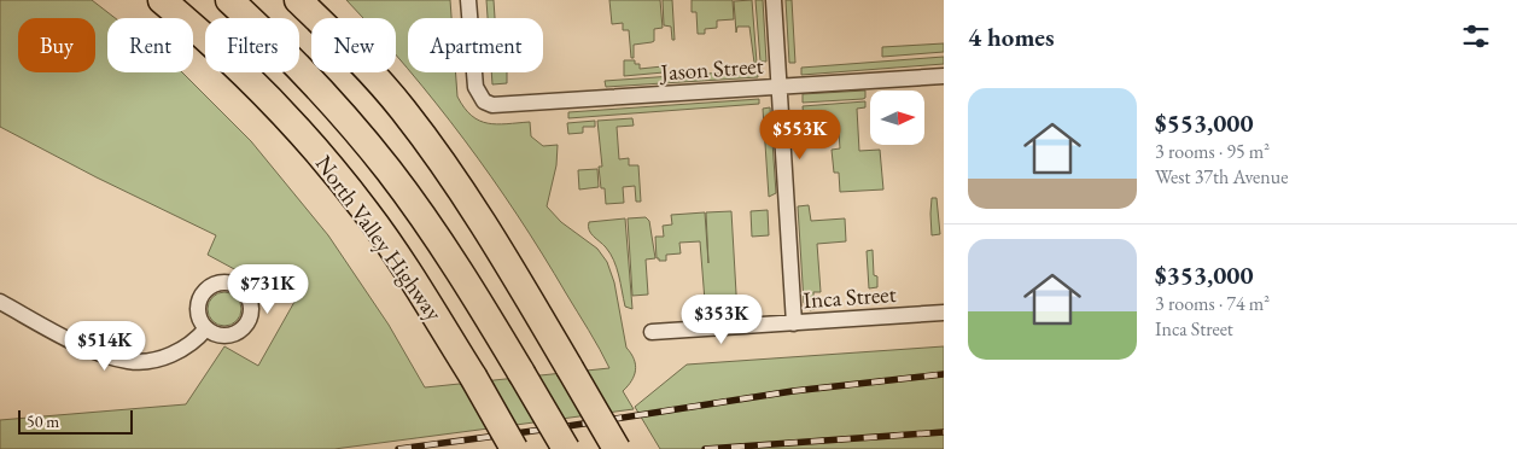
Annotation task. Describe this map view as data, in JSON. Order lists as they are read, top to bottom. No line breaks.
{"streets":{"highway":["North Valley Highway"],"street":["Jason Street","Inca Street"]},"scale_bar":"50 m","north":"right","page":{"heading":"4 homes","chip":["Buy","Rent","Filters","New","Apartment"],"list":[{"name":"$553,000","note":"3 rooms · 95 m² · West 37th Avenue"},{"name":"$353,000","note":"3 rooms · 74 m² · Inca Street"}],"price":["$553K","$731K","$353K","$514K"],"scale":"50 m"}}
